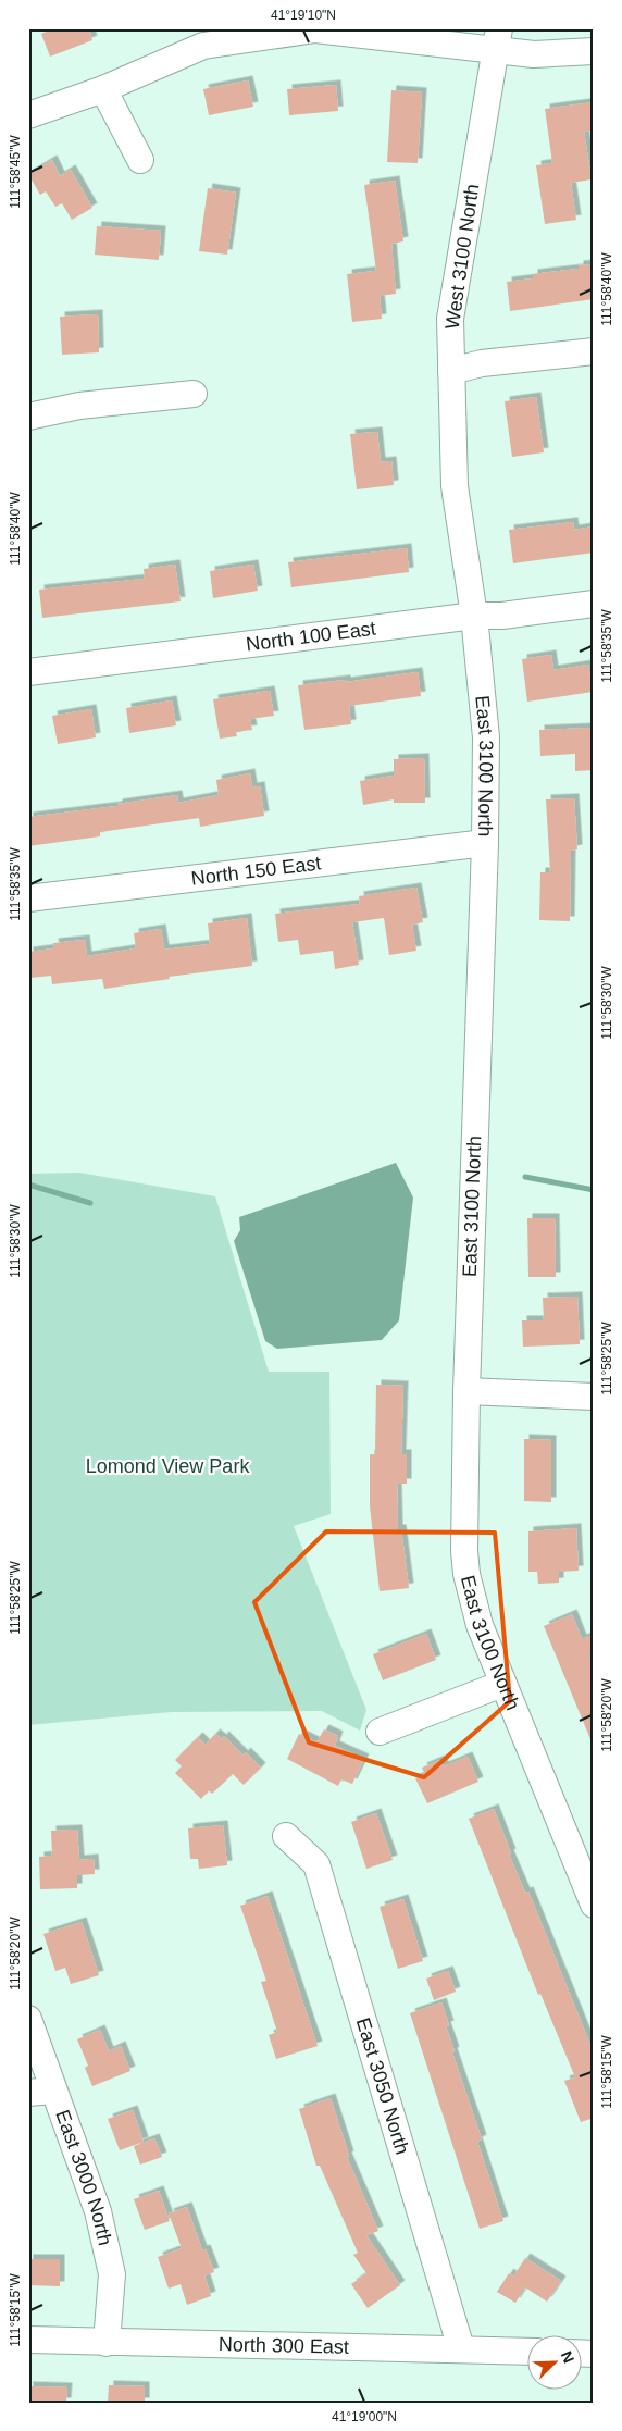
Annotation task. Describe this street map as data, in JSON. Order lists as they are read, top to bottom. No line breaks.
{"streets":{"street":["West 3100 North","North 100 East","East 3100 North","North 150 East","East 3050 North","East 3000 North","North 300 East"]},"crossings":[["West 3100 North","East 3100 North"],["North 100 East","East 3100 North"],["East 3100 North","North 150 East"],["East 3050 North","North 300 East"],["East 3000 North","North 300 East"]],"parks":["Lomond View Park"],"north":"top right","coordinates":["41°19'10\"N","111°58'45\"W","111°58'40\"W","111°58'35\"W","111°58'30\"W","111°58'25\"W","111°58'20\"W","111°58'15\"W","41°19'00\"N"]}
